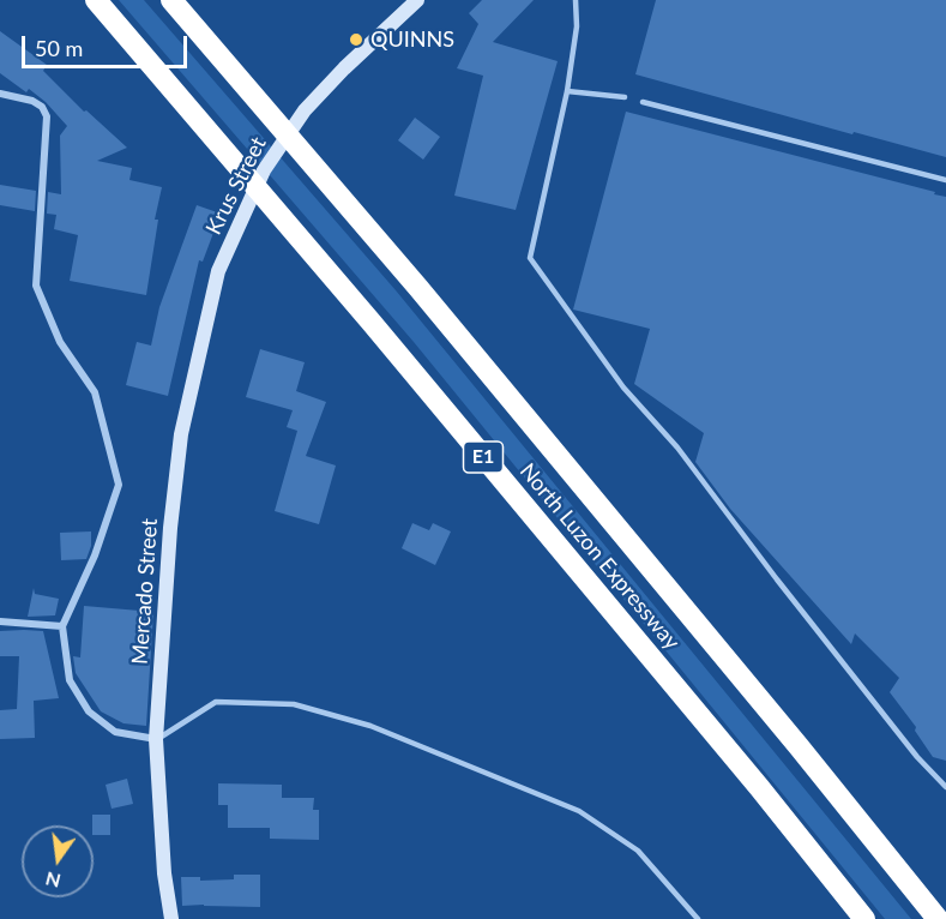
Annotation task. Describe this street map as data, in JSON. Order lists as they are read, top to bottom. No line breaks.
{"streets":{"highway":["E1","North Luzon Expressway"],"main road":["Krus Street","Mercado Street"]},"crossings":[["Krus Street","Mercado Street"]],"places":["QUINNS"],"scale_bar":"50 m","north":"bottom"}
